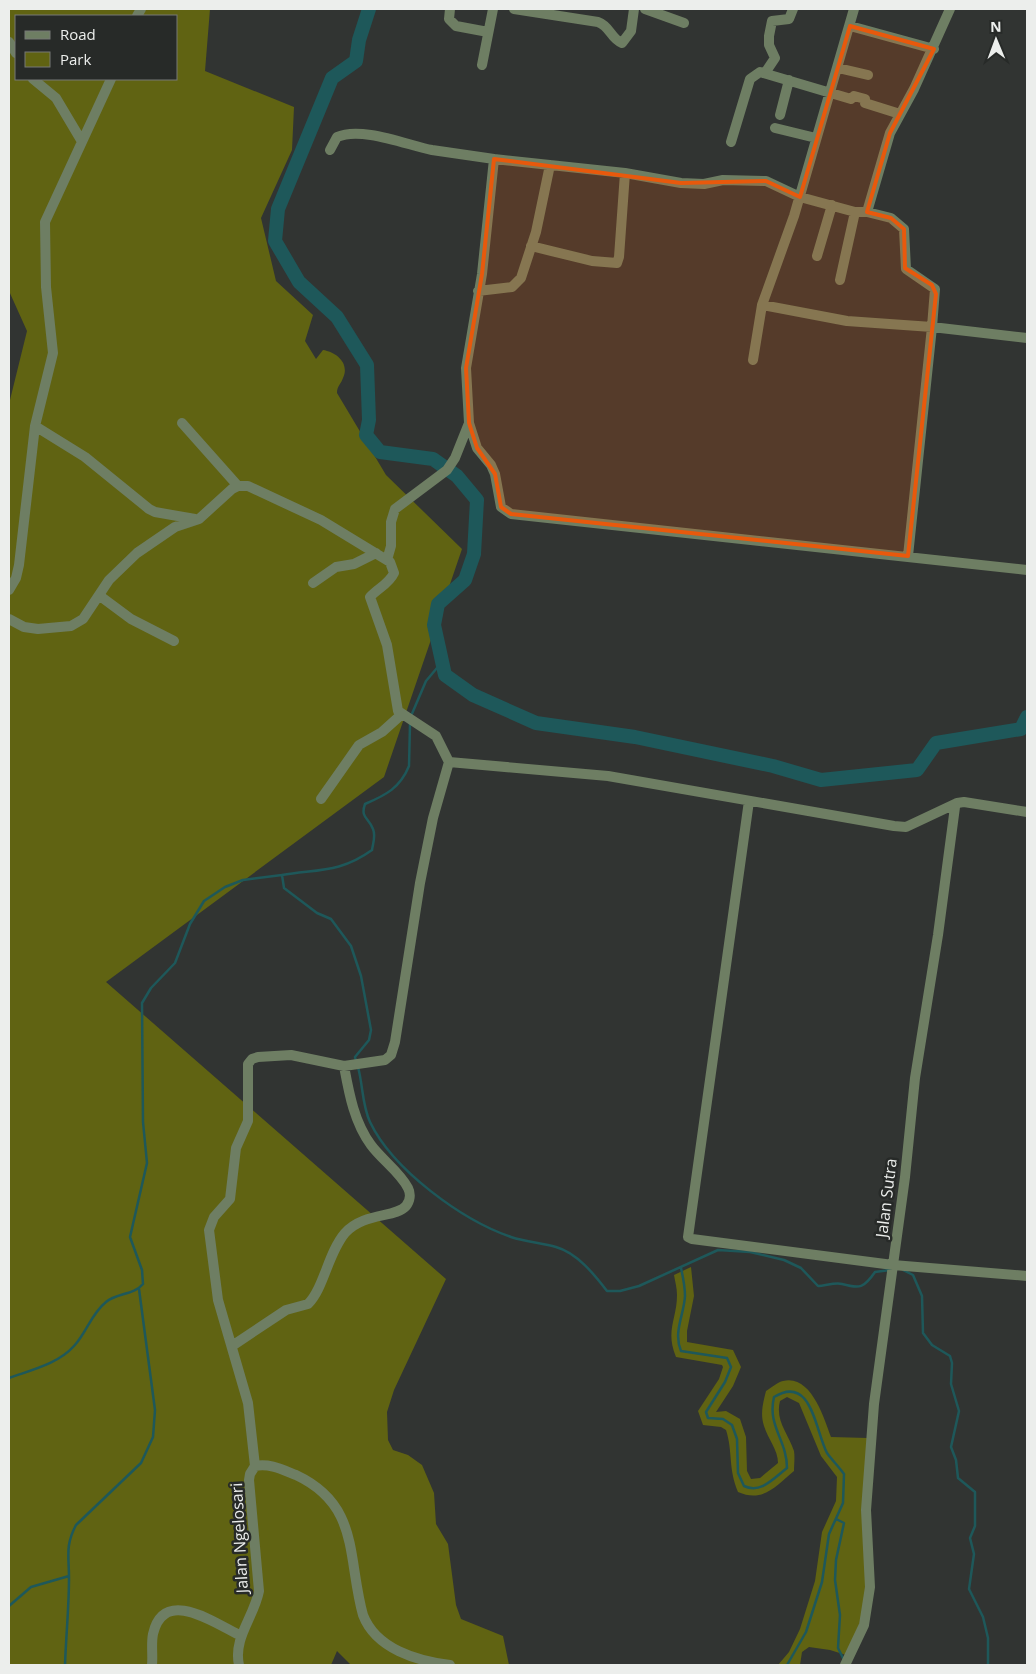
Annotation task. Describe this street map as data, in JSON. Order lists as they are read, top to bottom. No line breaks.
{"streets":{"street":["Jalan Sutra","Jalan Ngelosari"]},"legend":["Road","Park"],"north":"top"}
